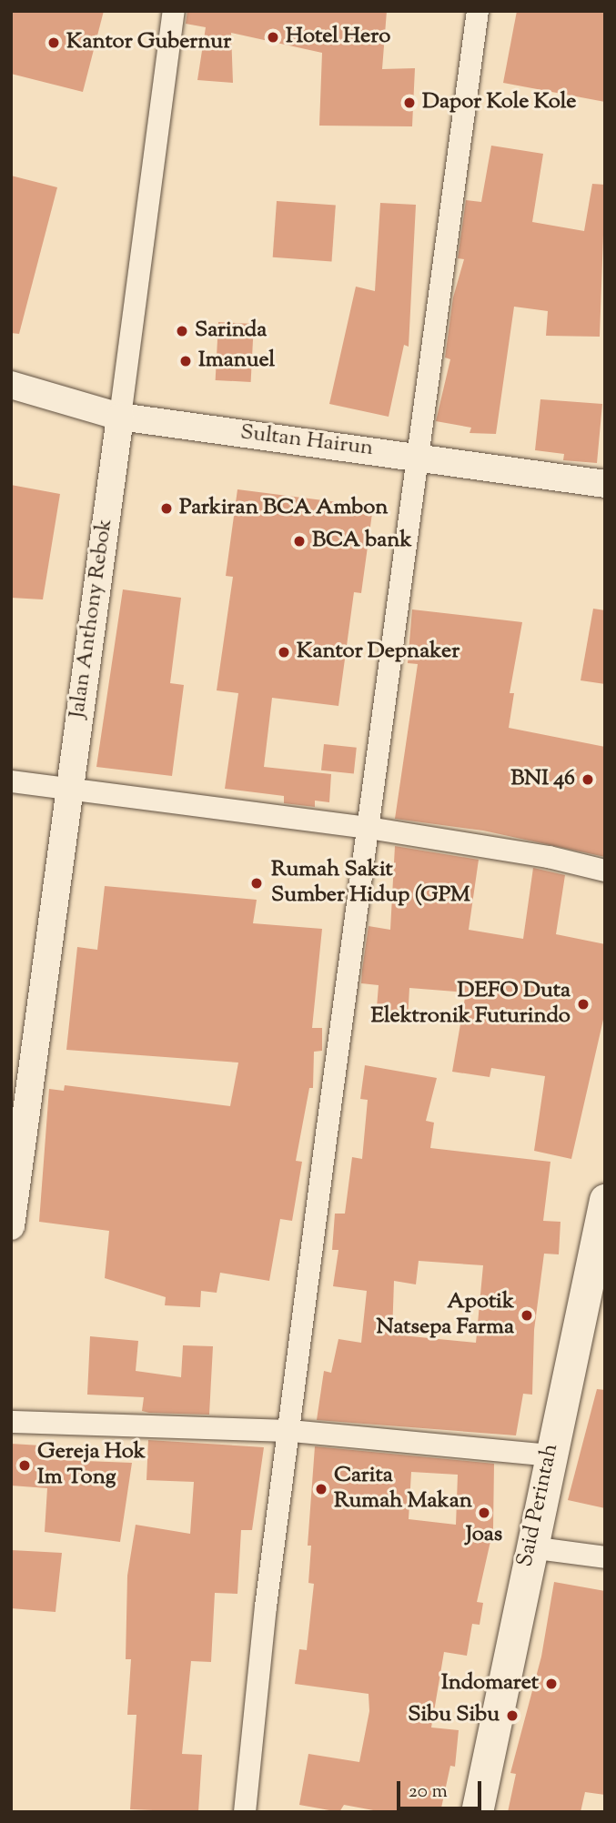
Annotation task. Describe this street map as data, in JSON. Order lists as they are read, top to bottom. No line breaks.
{"streets":{"main road":["Said Perintah"],"street":["Sultan Hairun","Jalan Anthony Rebok"]},"crossings":[["Sultan Hairun","Jalan Anthony Rebok"]],"places":["Hotel Hero","Kantor Gubernur","Dapor Kole Kole","Sarinda","Imanuel","Parkiran BCA Ambon","BCA bank","Kantor Depnaker","BNI 46","Rumah Sakit Sumber Hidup (GPM","DEFO Duta Elektronik Futurindo","Apotik Natsepa Farma","Gereja Hok Im Tong","Carita Rumah Makan","Joas","Indomaret","Sibu Sibu"],"scale_bar":"20 m"}
